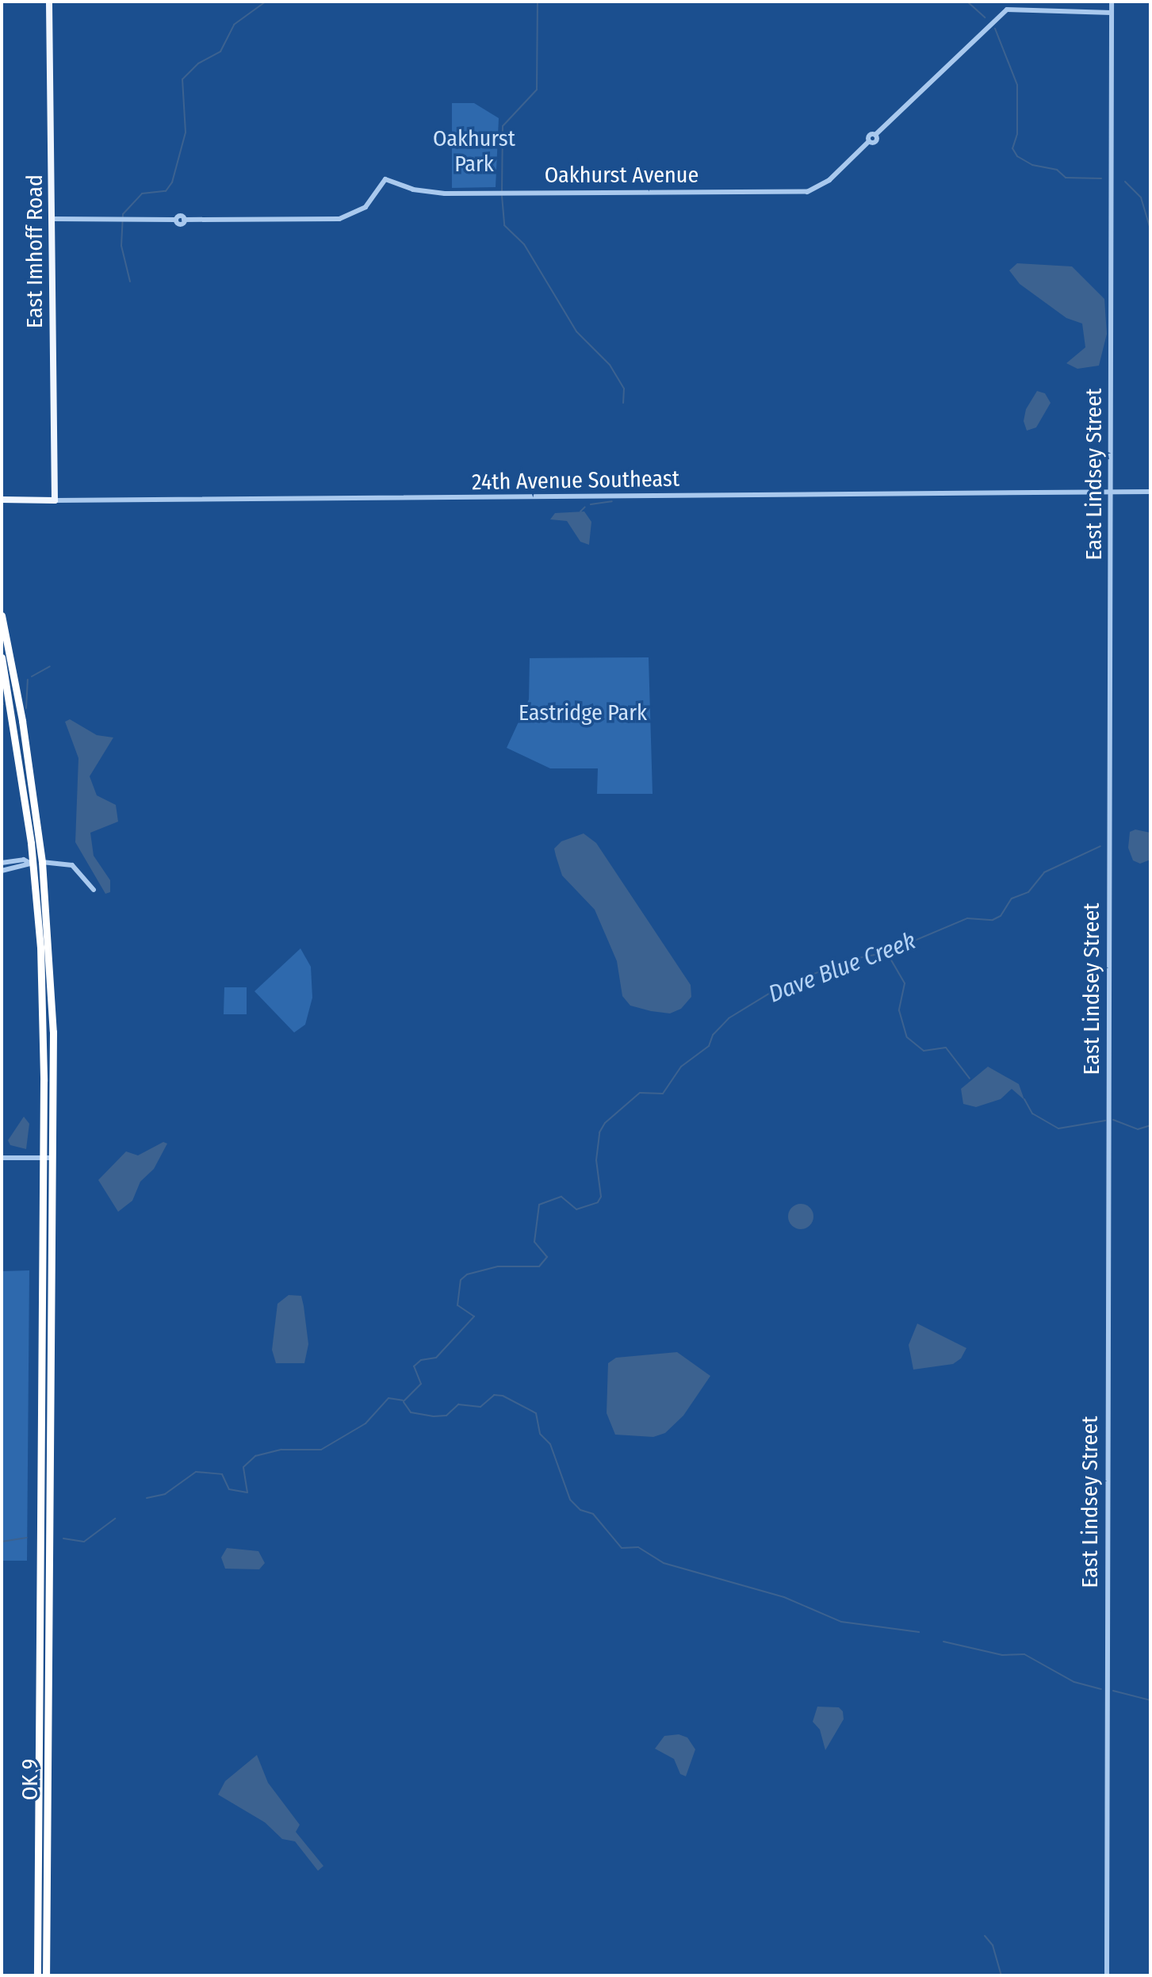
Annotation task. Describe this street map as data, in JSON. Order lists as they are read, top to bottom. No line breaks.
{"streets":{"highway":["OK 9"],"main road":["East Imhoff Road","24th Avenue Southeast"],"street":["Oakhurst Avenue","East Lindsey Street"]},"crossings":[["Oakhurst Avenue","East Imhoff Road"],["Oakhurst Avenue","East Lindsey Street"],["East Imhoff Road","24th Avenue Southeast"],["East Lindsey Street","24th Avenue Southeast"]],"water":["Dave Blue Creek"],"parks":["Oakhurst Park","Eastridge Park"]}
